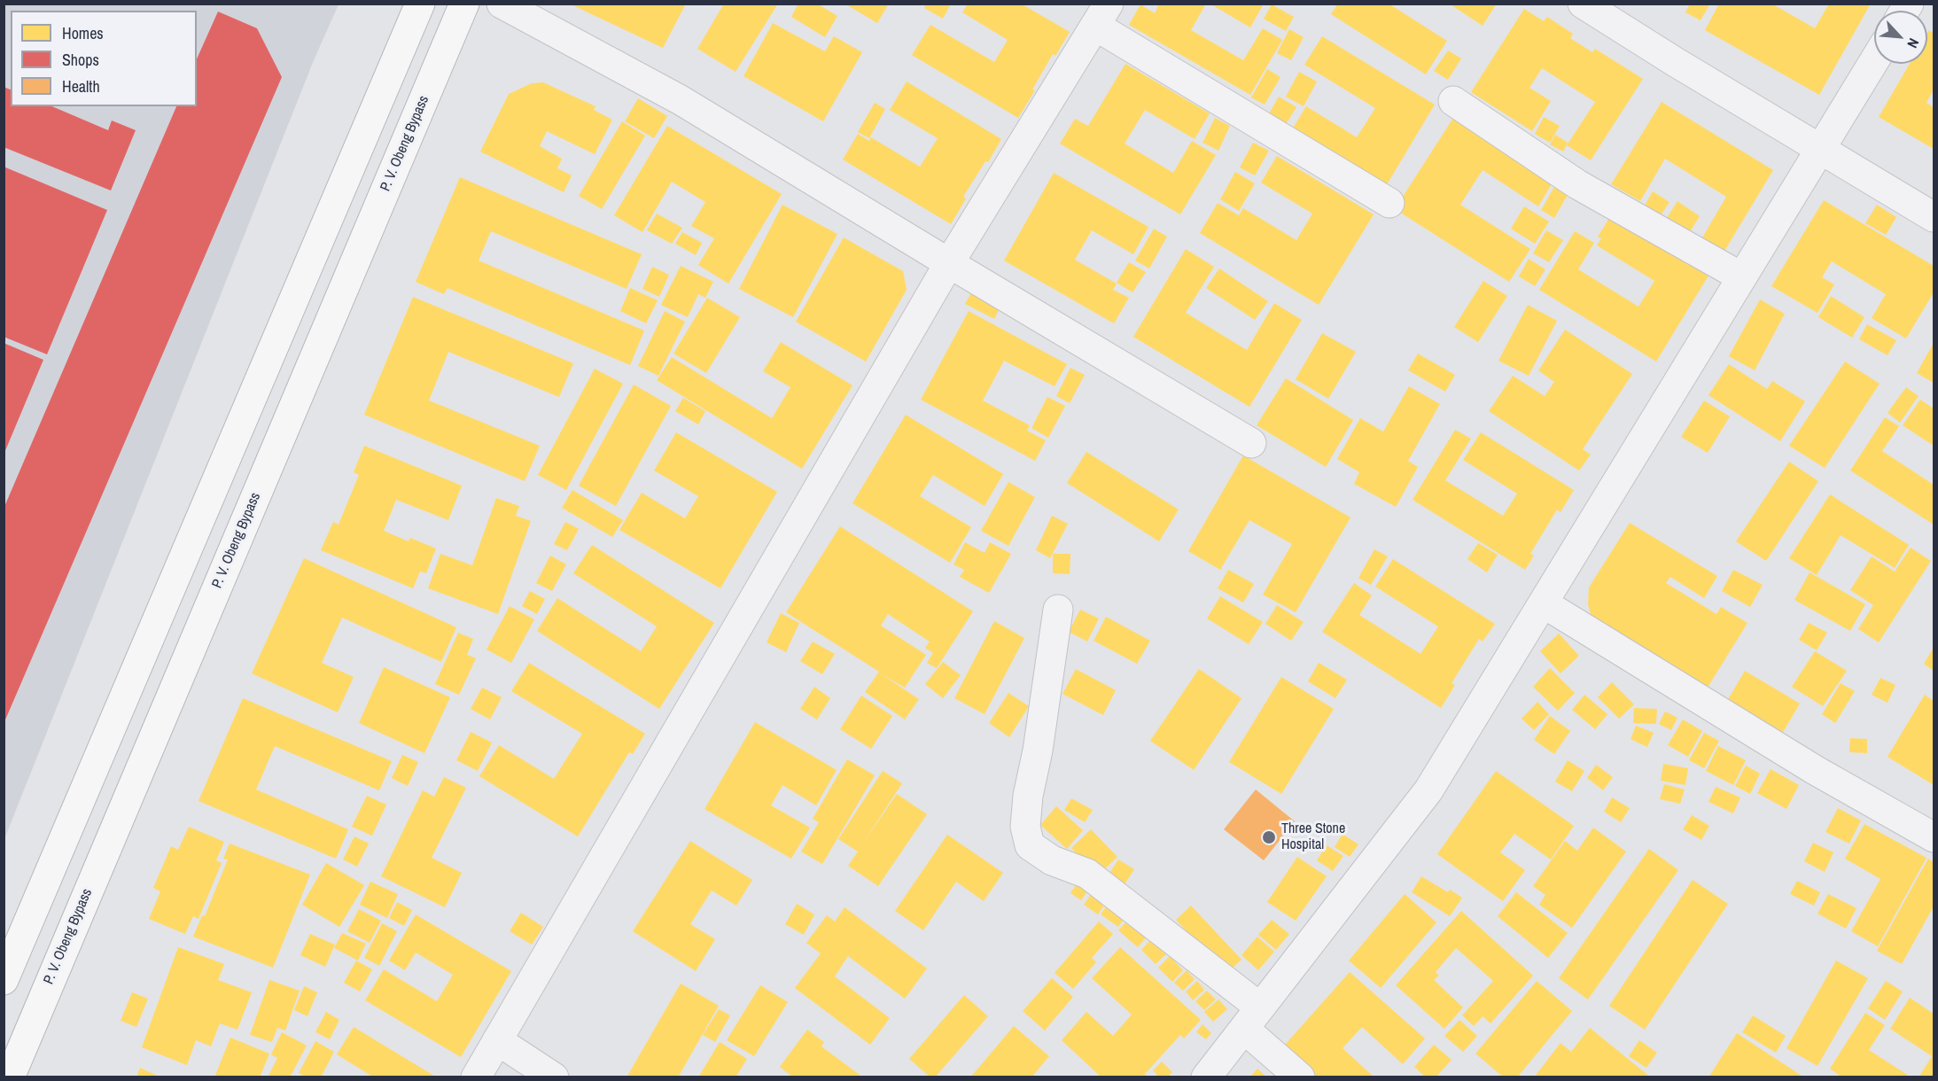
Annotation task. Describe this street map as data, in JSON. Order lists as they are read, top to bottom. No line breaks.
{"streets":{"highway":["P. V. Obeng Bypass"]},"places":["Three Stone Hospital"],"legend":["Homes","Shops","Health"],"north":"bottom right"}
